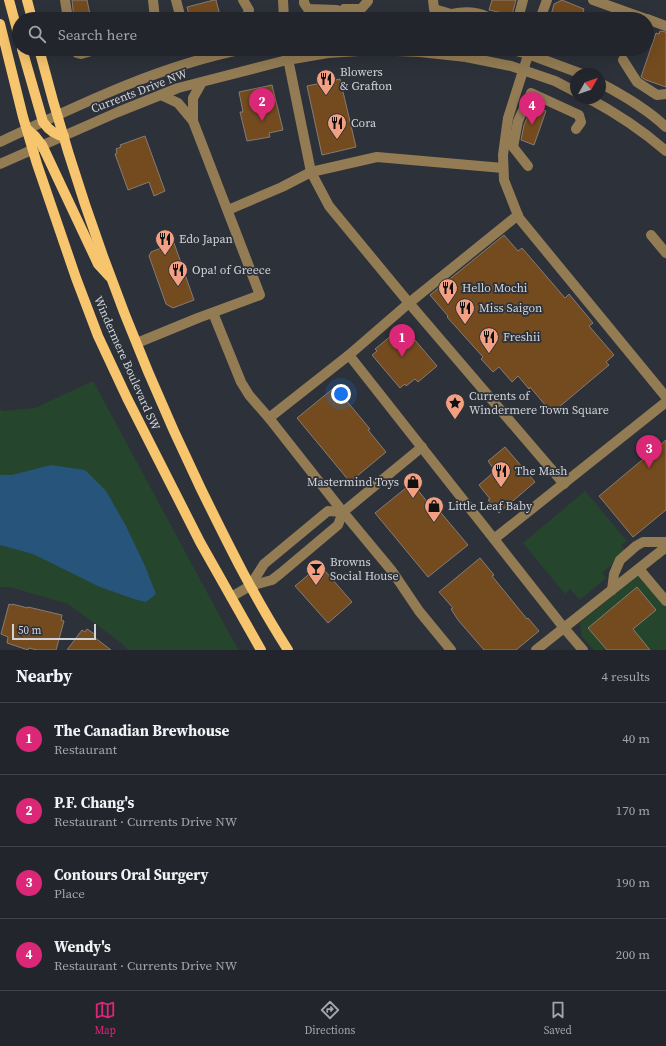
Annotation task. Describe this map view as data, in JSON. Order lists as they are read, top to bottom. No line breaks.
{"streets":{"main road":["Windermere Boulevard SW"],"street":["Currents Drive NW"]},"crossings":[["Currents Drive NW","Windermere Boulevard SW"]],"places":{"restaurant":["Blowers & Grafton","Cora","Edo Japan","Opa! of Greece","Hello Mochi","Miss Saigon","Freshii","The Mash"],"place":["Currents of Windermere Town Square"],"shop":["Mastermind Toys","Little Leaf Baby"],"bar":["Browns Social House"]},"scale_bar":"50 m","north":"top right","page":{"search":"Search here","pins":["2","4","1","3"],"scale":"50 m","heading":["Nearby","4 results"],"list":[{"mark":"1","name":"The Canadian Brewhouse","note":"Restaurant","value":"40 m"},{"mark":"2","name":"P.F. Chang's","note":"Restaurant · Currents Drive NW","value":"170 m"},{"mark":"3","name":"Contours Oral Surgery","note":"Place","value":"190 m"},{"mark":"4","name":"Wendy's","note":"Restaurant · Currents Drive NW","value":"200 m"}],"nav":["Map","Directions","Saved"]}}
